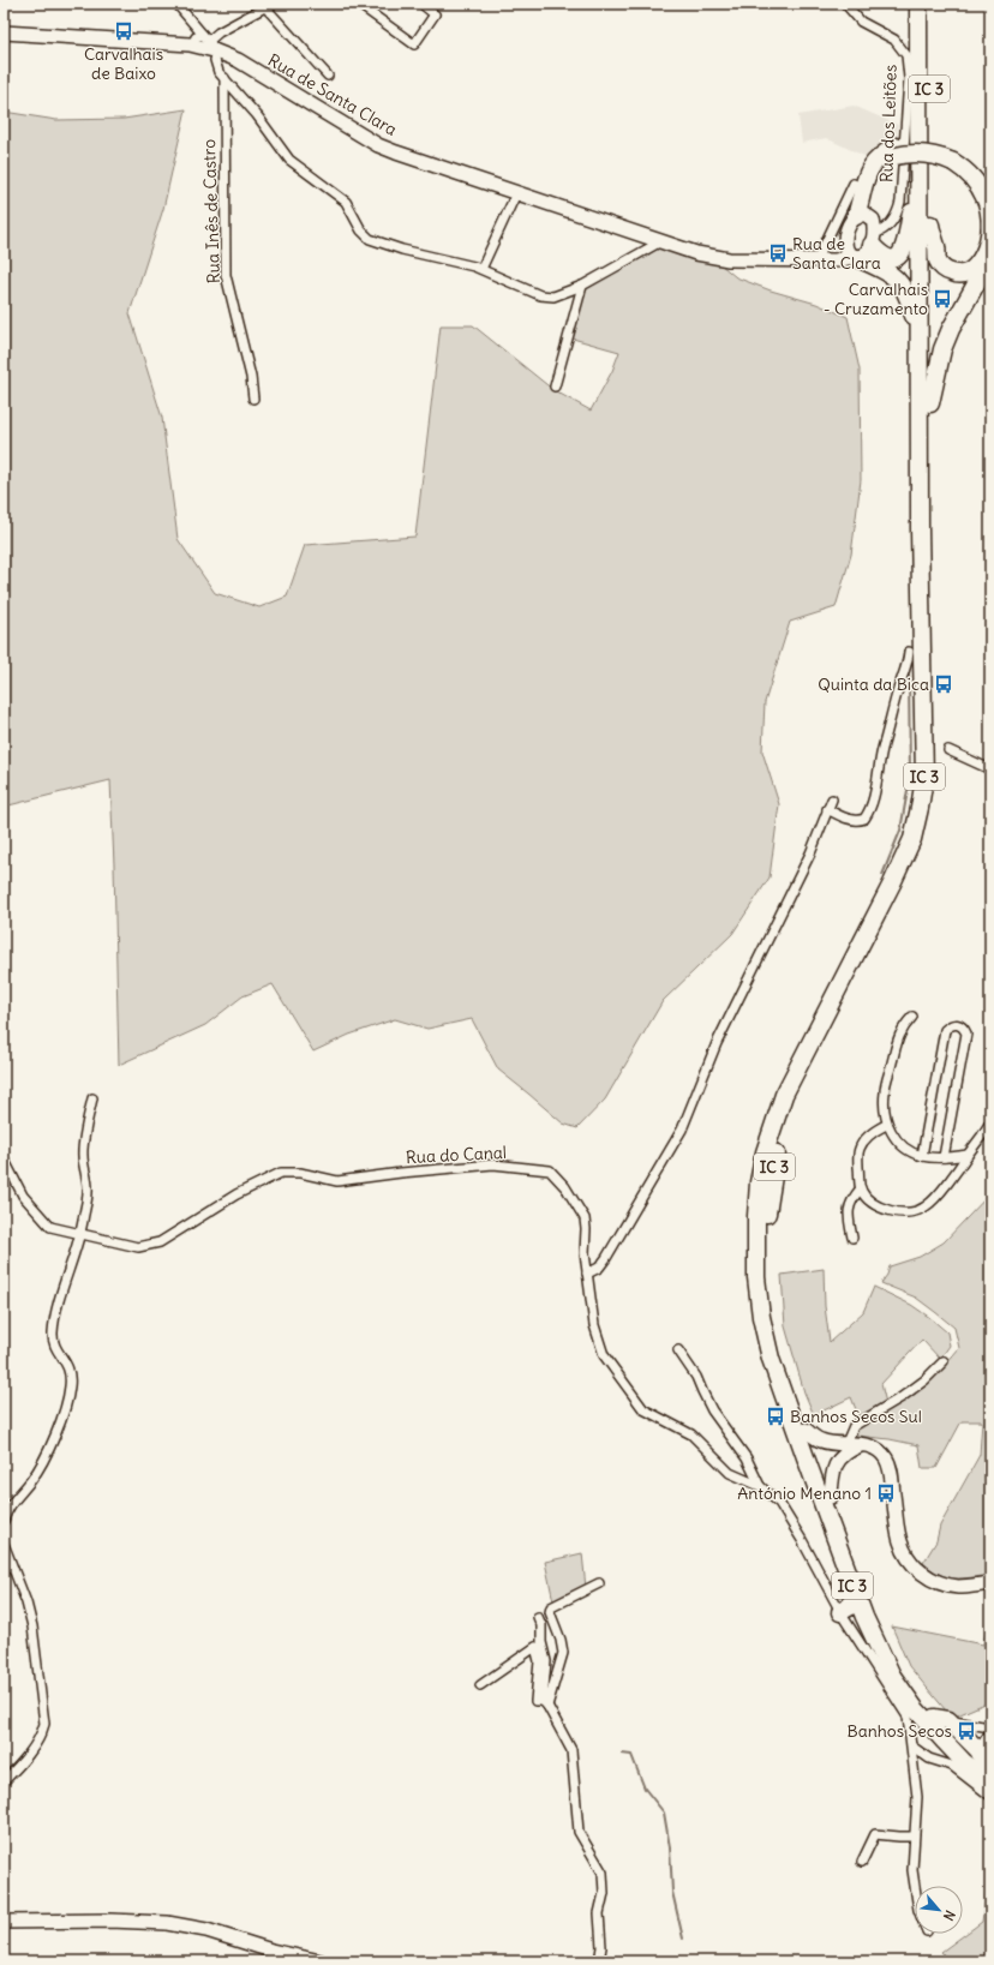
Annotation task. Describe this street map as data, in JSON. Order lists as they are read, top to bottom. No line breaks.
{"streets":{"highway":["IC 3"],"street":["Rua de Santa Clara","Rua dos Leitões","Rua Inês de Castro","Rua do Canal"]},"places":{"bus stop":["Carvalhais de Baixo","Rua de Santa Clara","Carvalhais - Cruzamento","Quinta da Bica","Banhos Secos Sul","António Menano 1","Banhos Secos"]},"north":"bottom right"}
